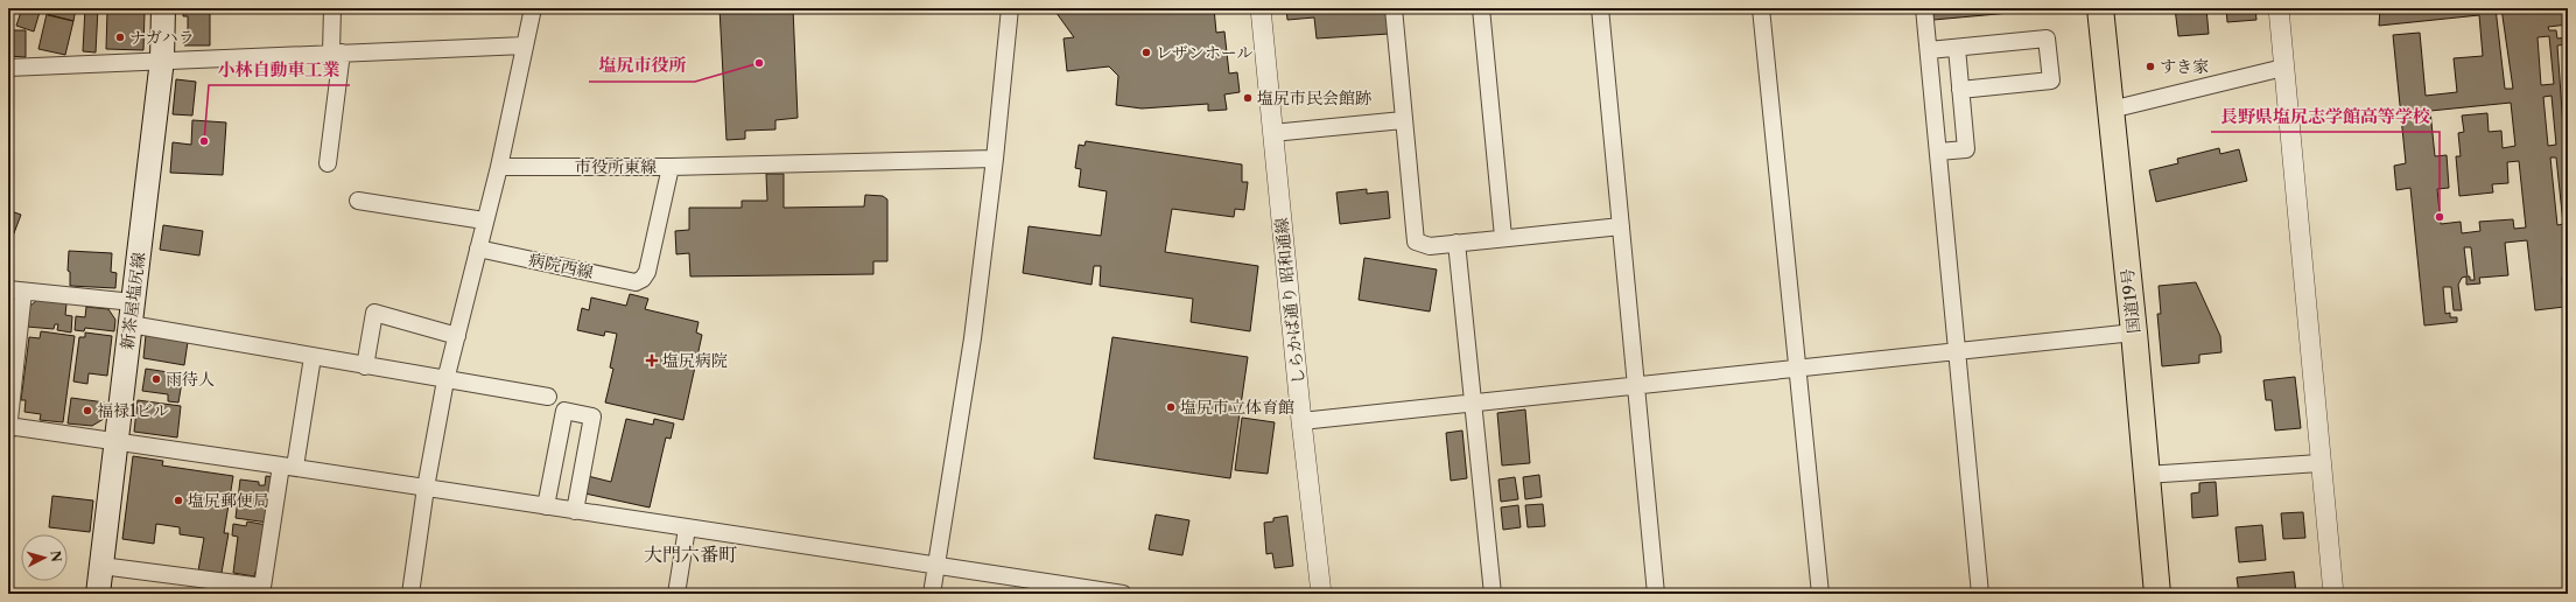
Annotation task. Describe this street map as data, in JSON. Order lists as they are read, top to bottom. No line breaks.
{"streets":{"highway":["国道19号"],"main road":["新茶屋塩尻線"],"street":["市役所東線","病院西線","しらかば通り 昭和通線"]},"crossings":[["市役所東線","病院西線"]],"districts":["大門六番町"],"places":{"other":["ナガハラ","レザンホール","塩尻市役所","すき家","塩尻市民会館跡","小林自動車工業","長野県塩尻志学館高等学校","雨待人","塩尻市立体育館","福禄1ビル","塩尻郵便局"],"health":["塩尻病院"]},"north":"right"}
